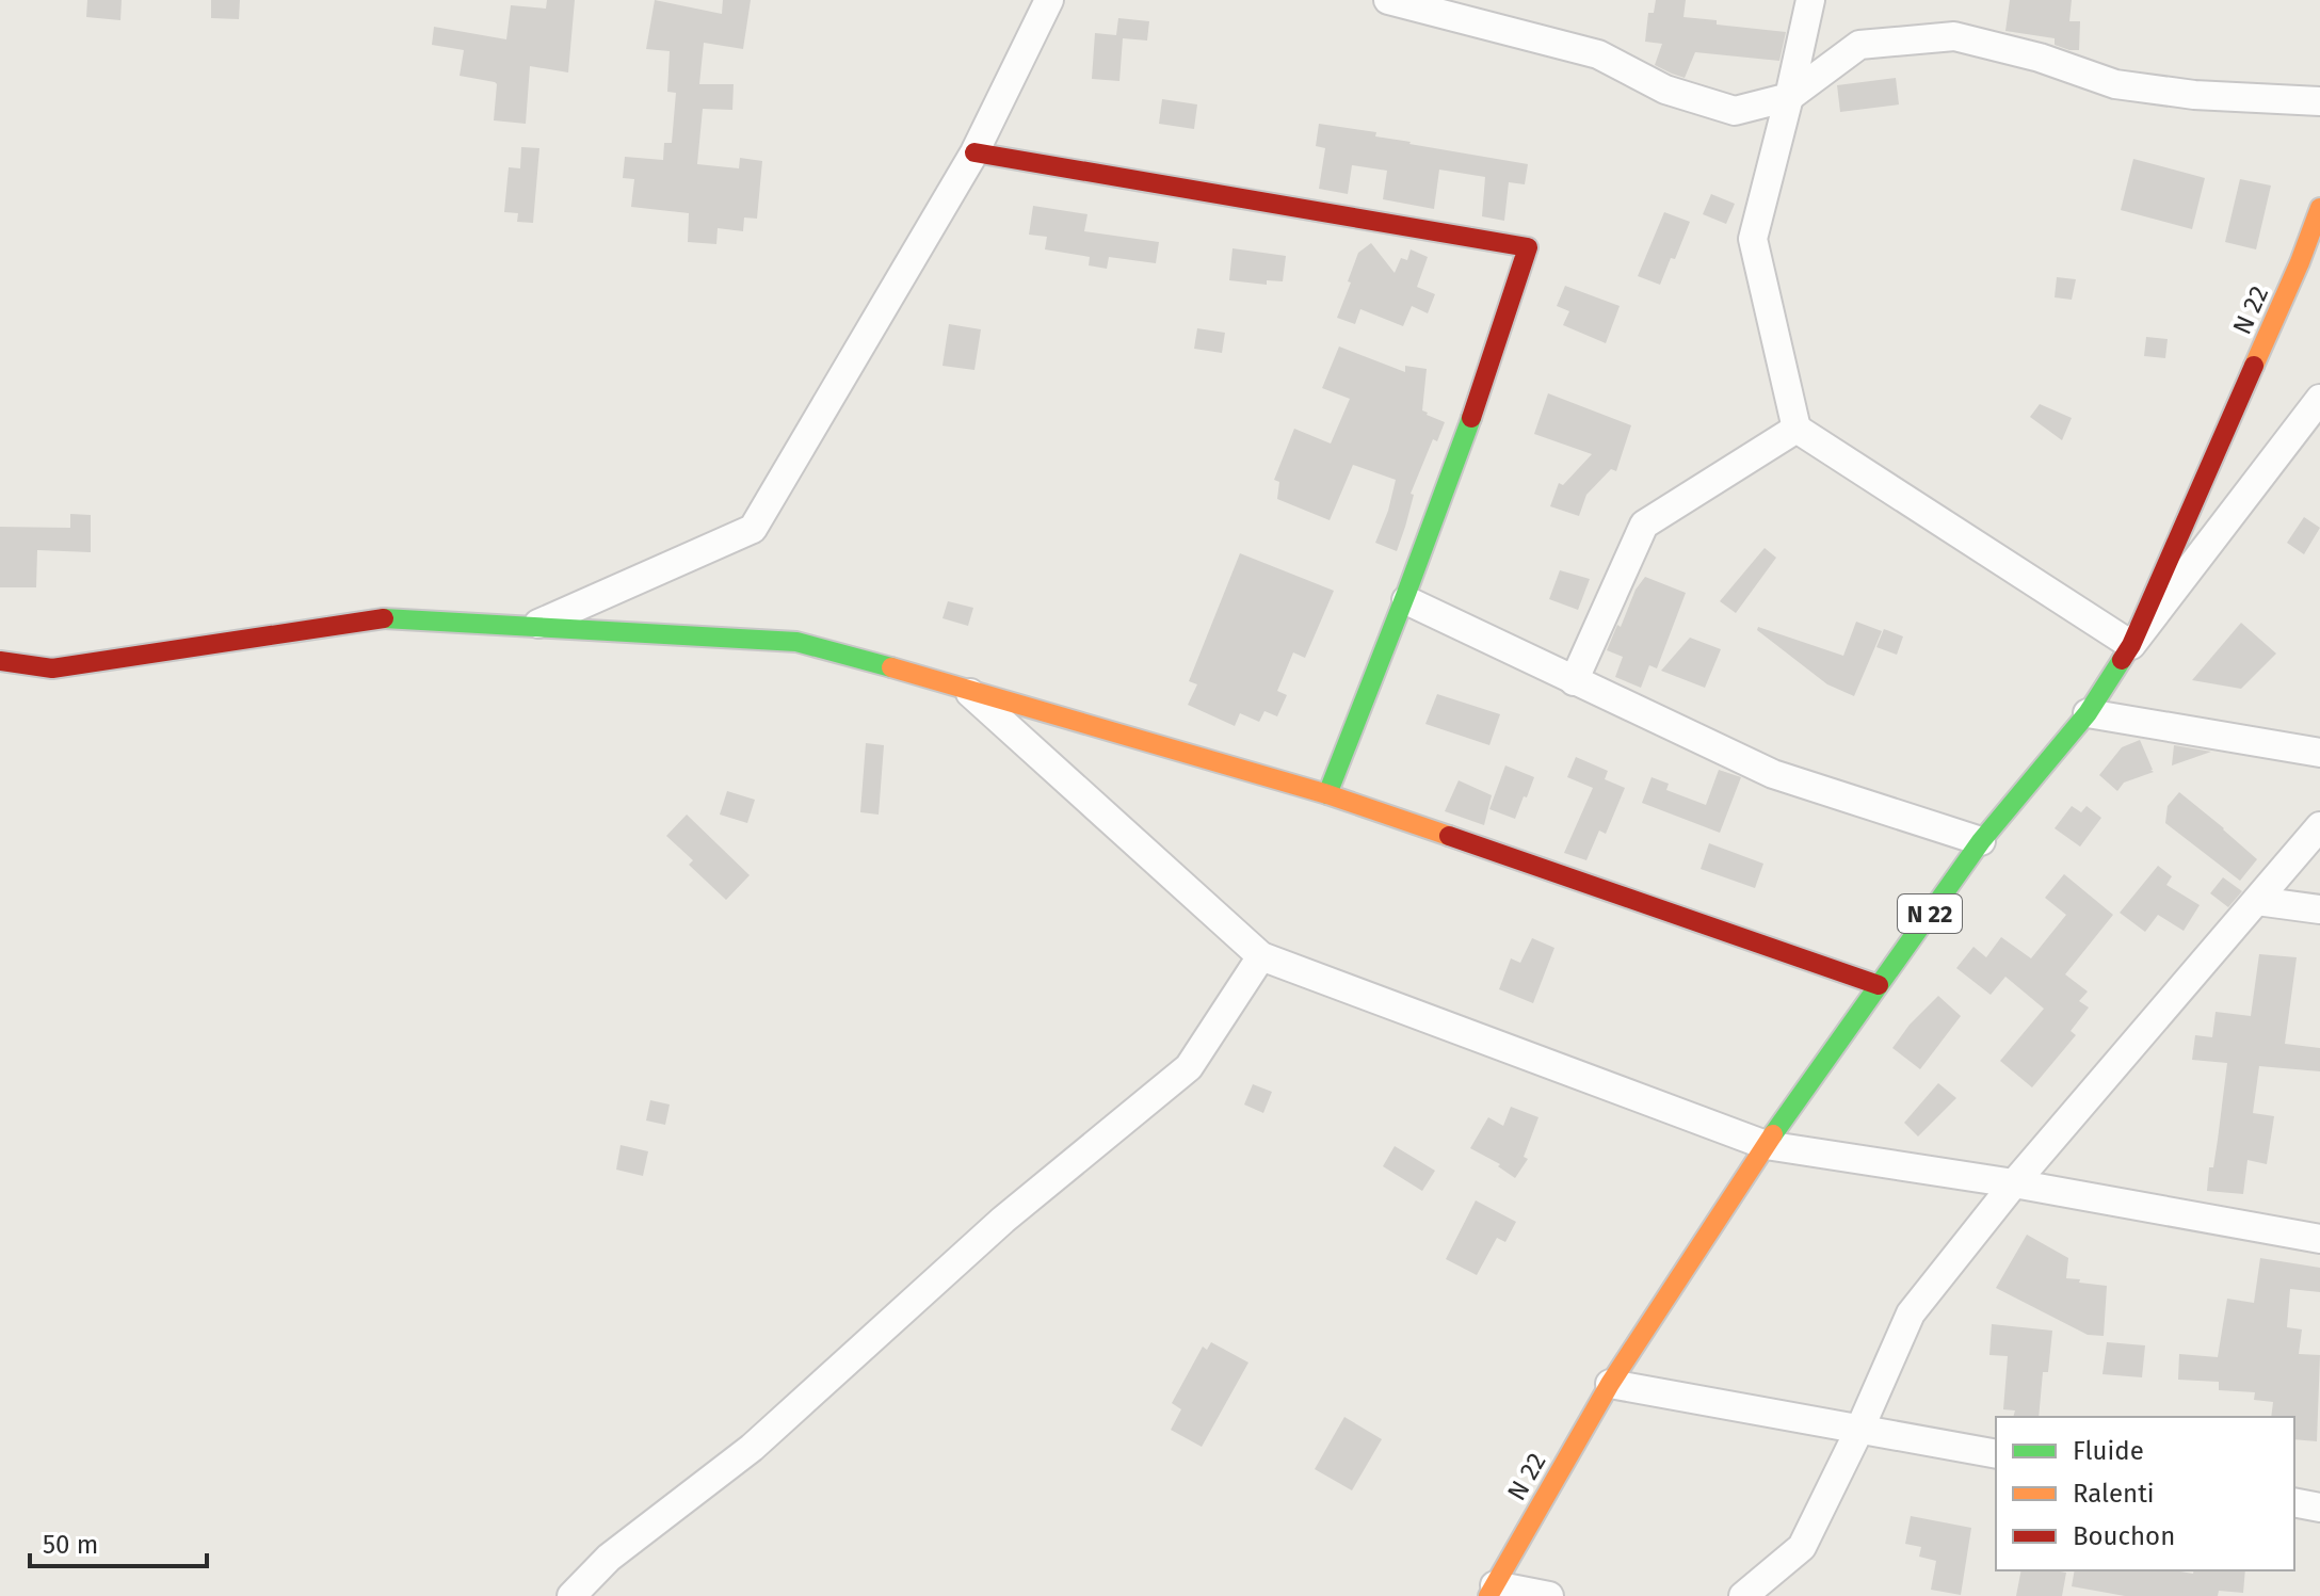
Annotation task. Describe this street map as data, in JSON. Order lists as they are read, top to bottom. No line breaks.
{"streets":{"street":["N 22"]},"legend":["Fluide","Ralenti","Bouchon"],"scale_bar":"50 m"}
